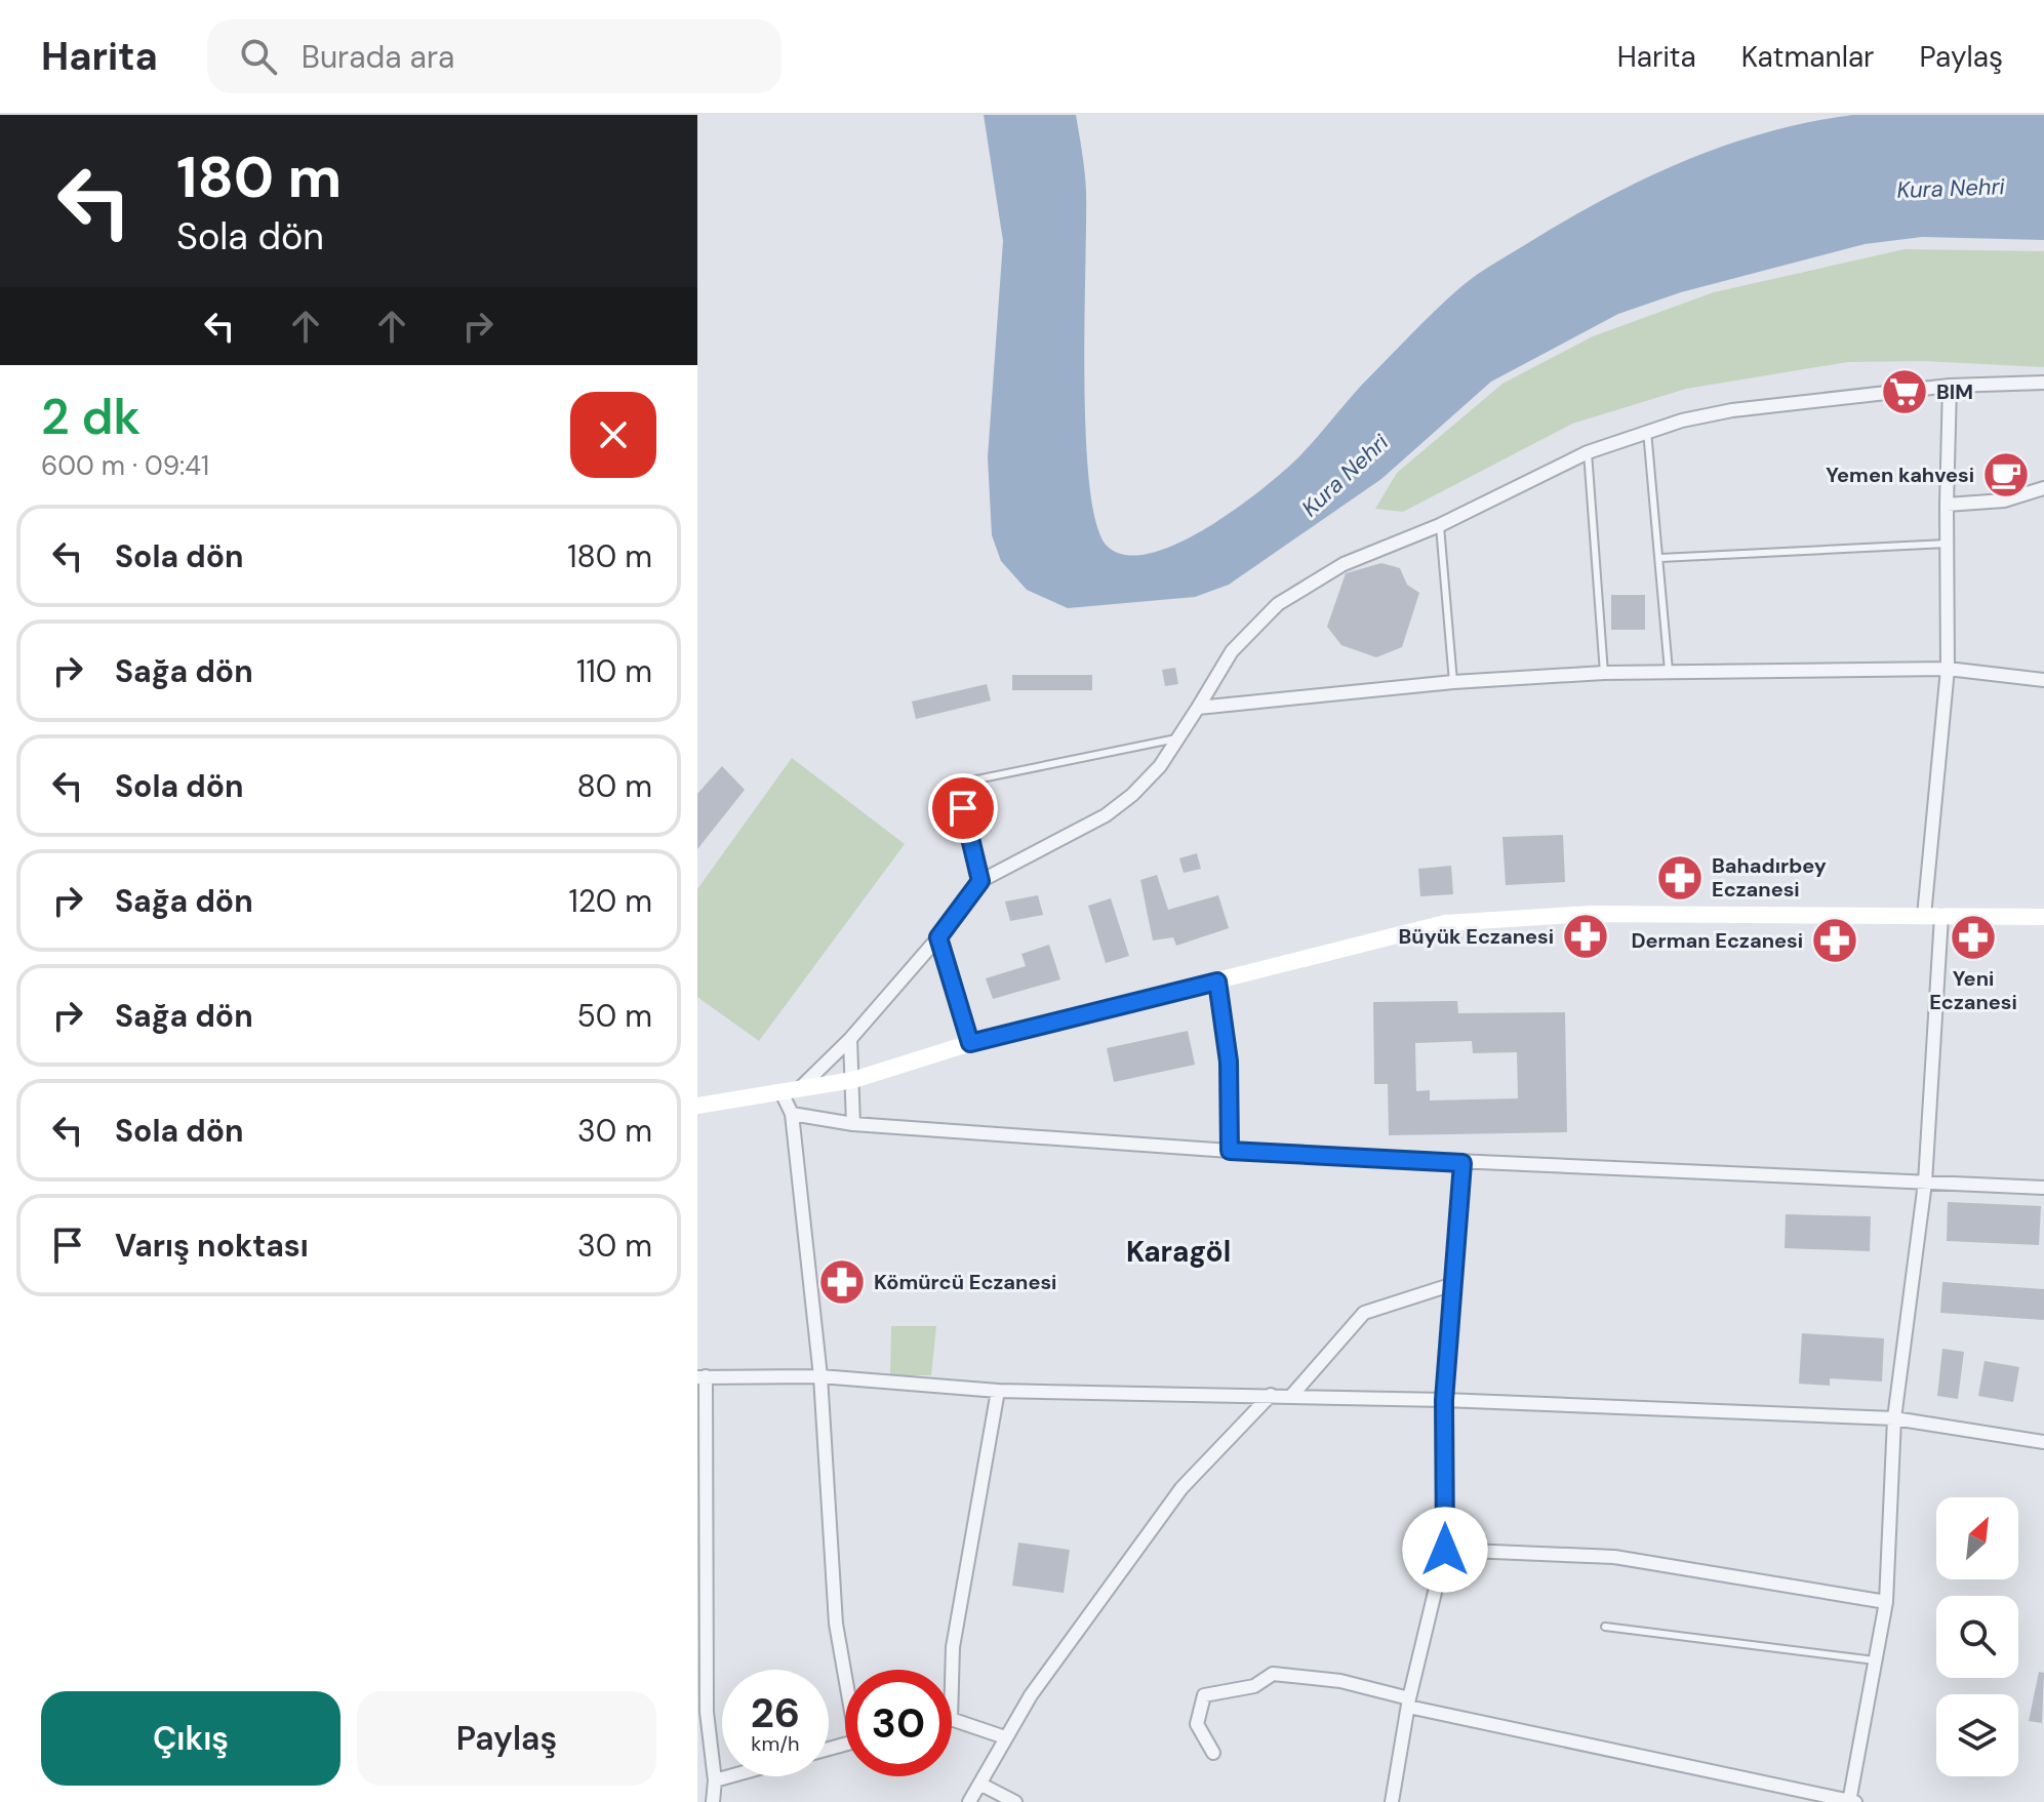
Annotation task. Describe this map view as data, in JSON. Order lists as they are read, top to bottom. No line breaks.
{"districts":["Karagöl"],"water":["Kura Nehri"],"places":{"supermarket":["BIM"],"cafe":["Yemen kahvesi"],"pharmacy":["Bahadırbey Eczanesi","Büyük Eczanesi","Yeni Eczanesi","Derman Eczanesi","Kömürcü Eczanesi"]},"north":"top right","page":{"header":"Harita","search":"Burada ara","nav":["Harita","Katmanlar","Paylaş"],"turn":["180 m","Sola dön"],"heading":["2 dk","600 m · 09:41"],"list":[{"name":"Sola dön","value":"180 m"},{"name":"Sağa dön","value":"110 m"},{"name":"Sola dön","value":"80 m"},{"name":"Sağa dön","value":"120 m"},{"name":"Sağa dön","value":"50 m"},{"name":"Sola dön","value":"30 m"},{"name":"Varış noktası","value":"30 m"}],"speed":"26 km/h","limit":"30","buttons":["Çıkış","Paylaş"]}}
